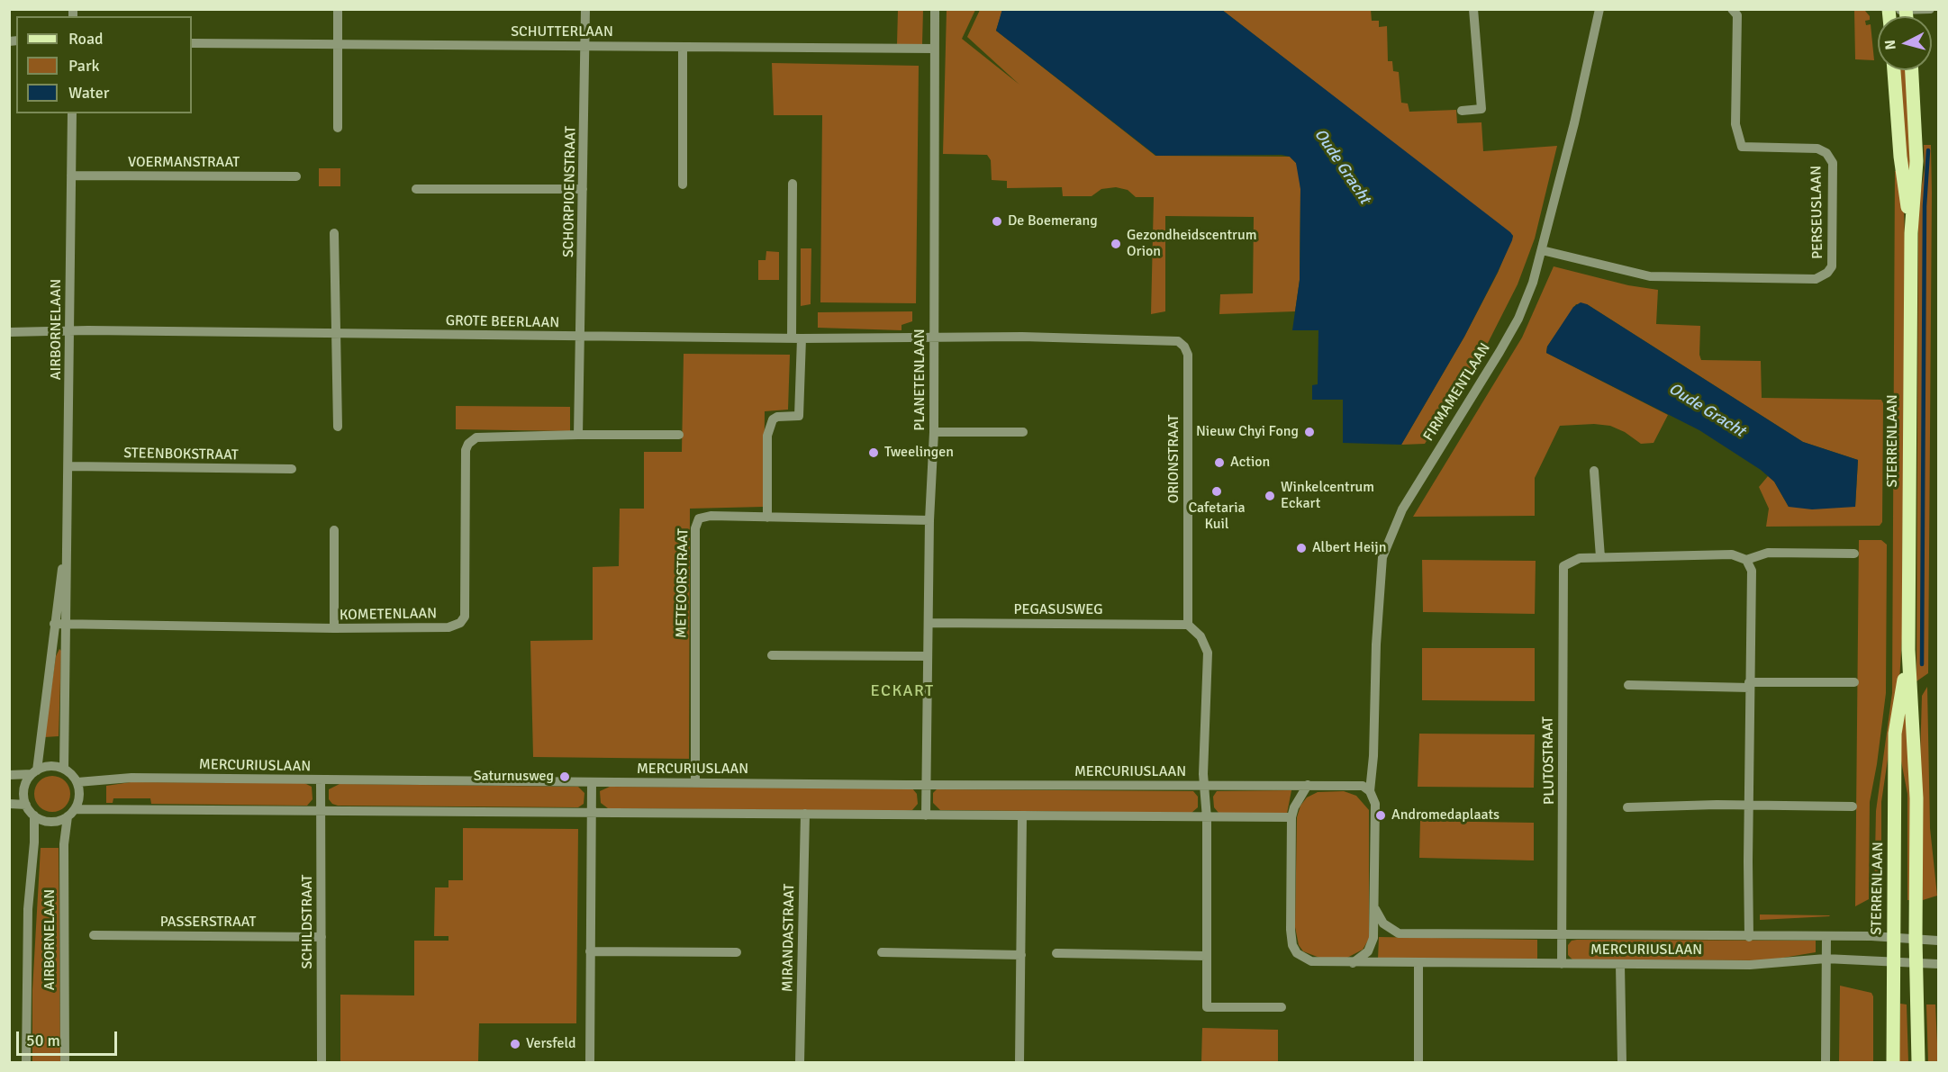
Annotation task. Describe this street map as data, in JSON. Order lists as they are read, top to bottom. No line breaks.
{"streets":{"main road":["STERRENLAAN"],"street":["SCHUTTERLAAN","VOERMANSTRAAT","SCHORPIOENSTRAAT","PERSEUSLAAN","GROTE BEERLAAN","AIRBORNELAAN","PLANETENLAAN","FIRMAMENTLAAN","STEENBOKSTRAAT","ORIONSTRAAT","METEOORSTRAAT","PEGASUSWEG","KOMETENLAAN","PLUTOSTRAAT","MERCURIUSLAAN","SCHILDSTRAAT","PASSERSTRAAT","MIRANDASTRAAT"]},"crossings":[["SCHUTTERLAAN","SCHORPIOENSTRAAT"],["SCHUTTERLAAN","PLANETENLAAN"],["VOERMANSTRAAT","AIRBORNELAAN"],["SCHORPIOENSTRAAT","GROTE BEERLAAN"],["PERSEUSLAAN","FIRMAMENTLAAN"],["GROTE BEERLAAN","AIRBORNELAAN"],["GROTE BEERLAAN","PLANETENLAAN"],["GROTE BEERLAAN","ORIONSTRAAT"],["AIRBORNELAAN","STEENBOKSTRAAT"],["AIRBORNELAAN","KOMETENLAAN"],["AIRBORNELAAN","MERCURIUSLAAN"],["PLANETENLAAN","ORIONSTRAAT"],["PLANETENLAAN","METEOORSTRAAT"],["PLANETENLAAN","PEGASUSWEG"],["PLANETENLAAN","MERCURIUSLAAN"],["FIRMAMENTLAAN","MERCURIUSLAAN"],["STERRENLAAN","MERCURIUSLAAN"],["ORIONSTRAAT","PEGASUSWEG"],["METEOORSTRAAT","MERCURIUSLAAN"],["PLUTOSTRAAT","MERCURIUSLAAN"],["MERCURIUSLAAN","SCHILDSTRAAT"],["SCHILDSTRAAT","PASSERSTRAAT"]],"districts":["ECKART"],"water":["Oude Gracht"],"places":["De Boemerang","Gezondheidscentrum Orion","Nieuw Chyi Fong","Tweelingen","Action","Cafetaria Kuil","Winkelcentrum Eckart","Albert Heijn","Saturnusweg","Andromedaplaats","Versfeld"],"legend":["Road","Park","Water"],"scale_bar":"50 m","north":"left"}
